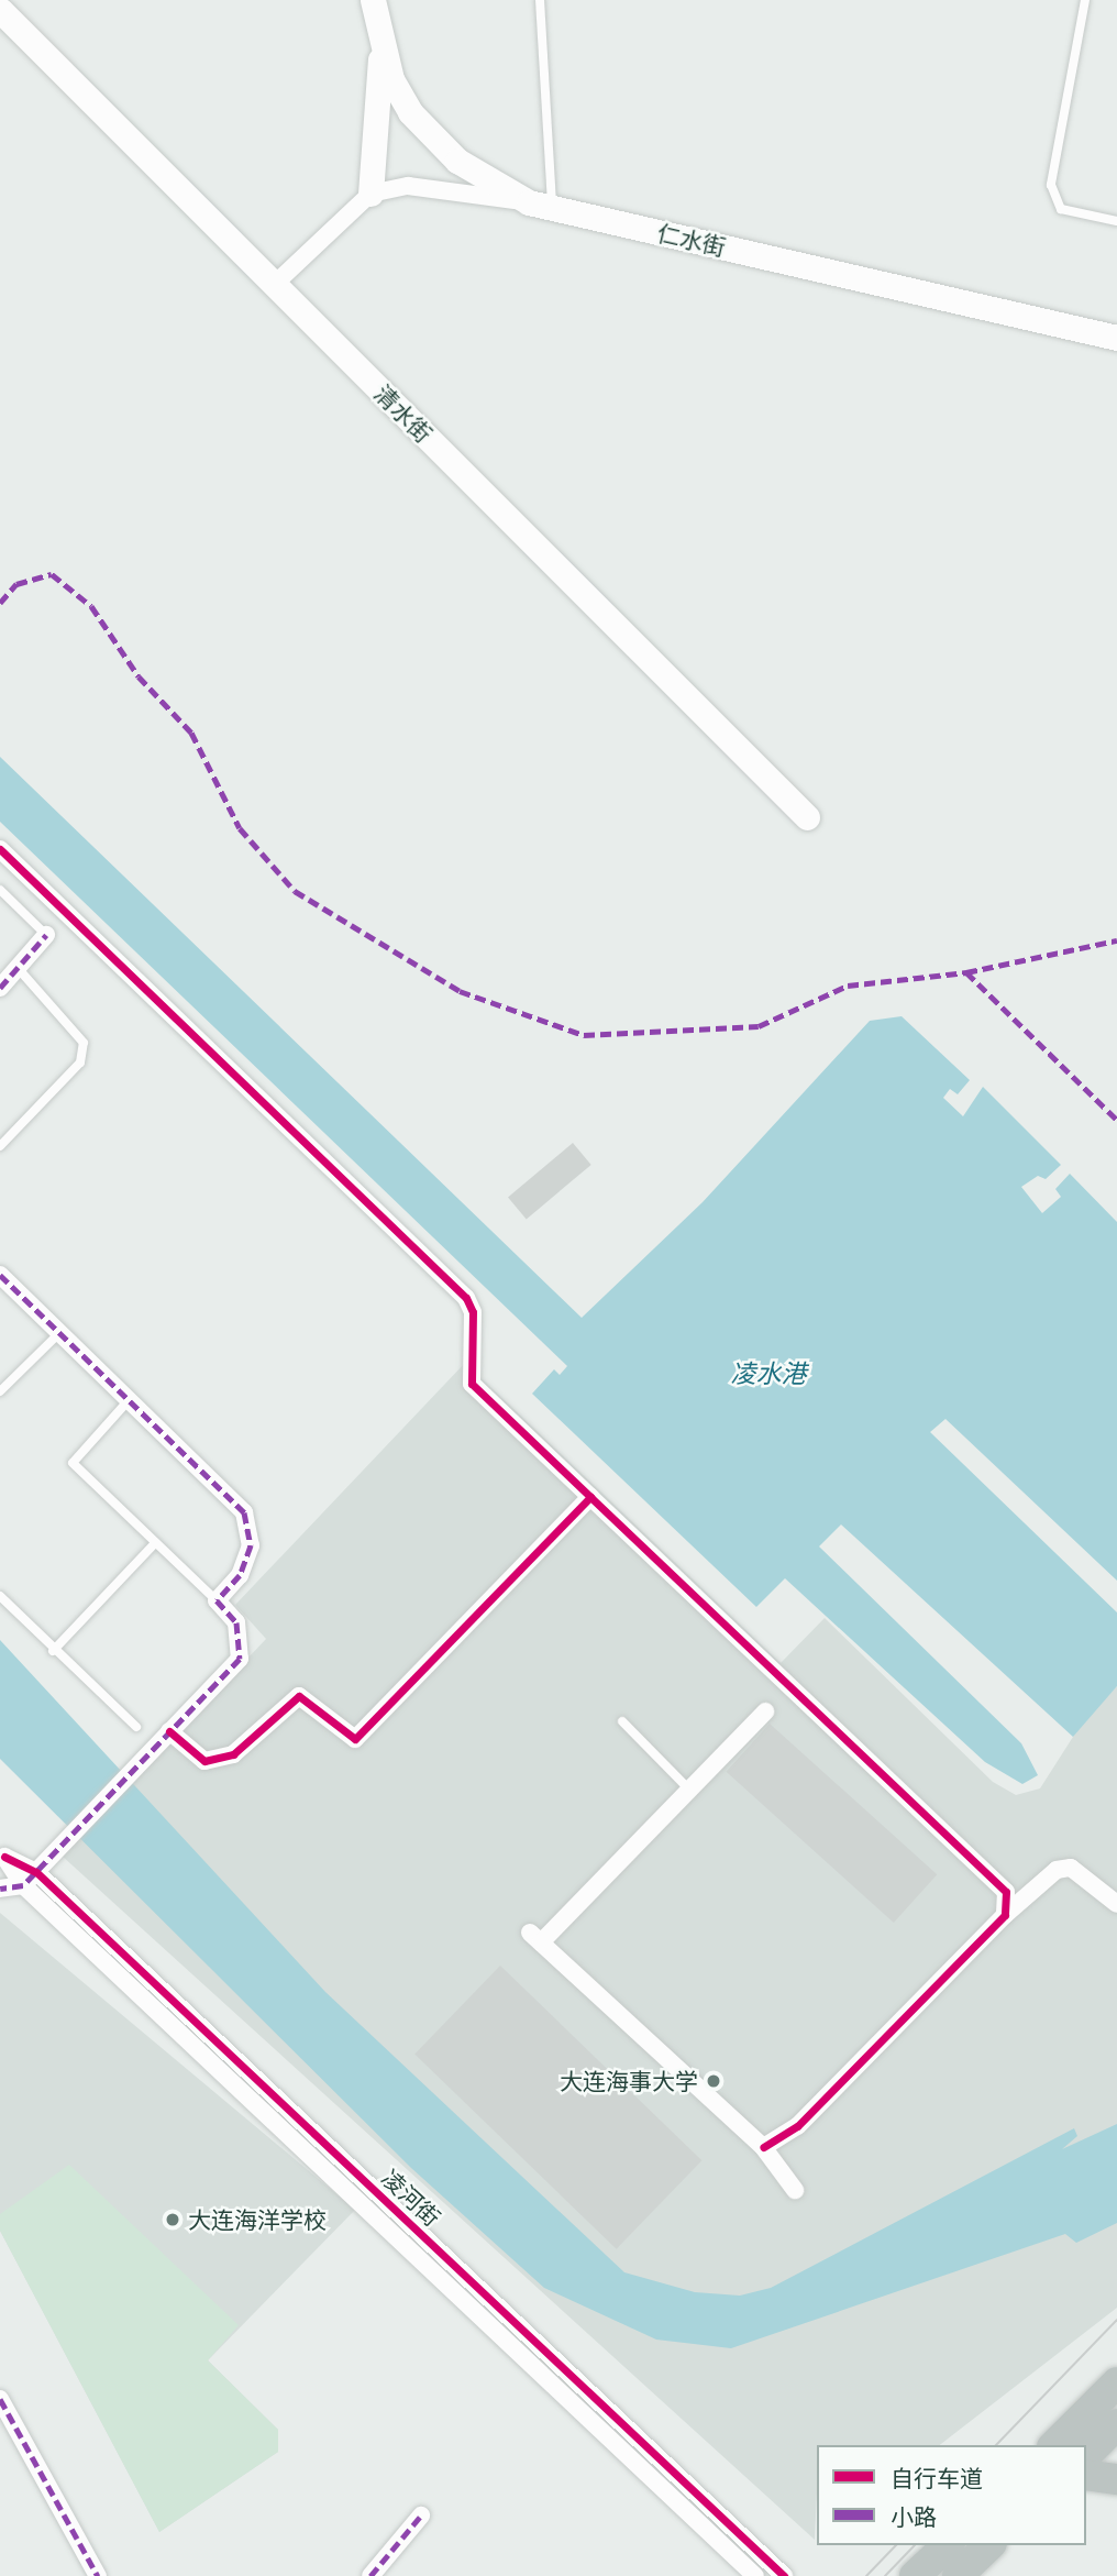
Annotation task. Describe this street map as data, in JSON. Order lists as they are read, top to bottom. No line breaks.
{"streets":{"main road":["仁水街","清水街"],"street":["凌河街"]},"water":["凌水港"],"places":["大连海事大学","大连海洋学校"],"legend":["自行车道","小路"]}
